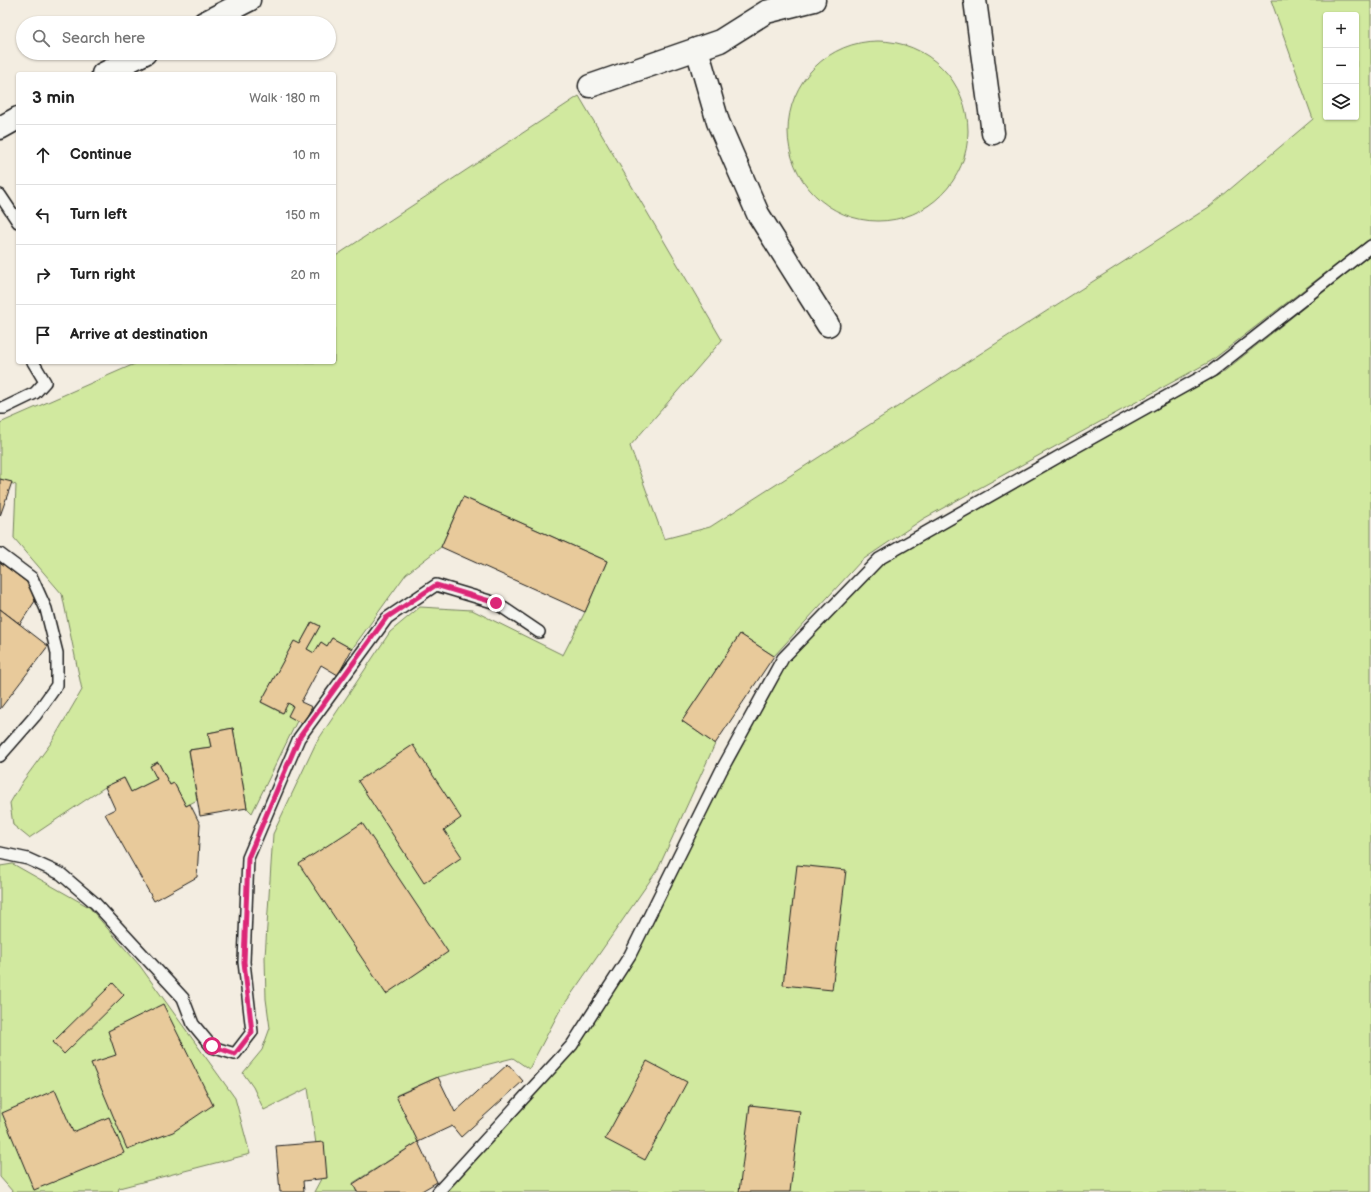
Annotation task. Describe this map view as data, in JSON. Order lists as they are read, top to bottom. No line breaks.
{"page":{"map_buttons":["+","−"],"search":"Search here","heading":["3 min","Walk · 180 m"],"list":[["Continue","10 m"],["Turn left","150 m"],["Turn right","20 m"],"Arrive at destination"]}}
